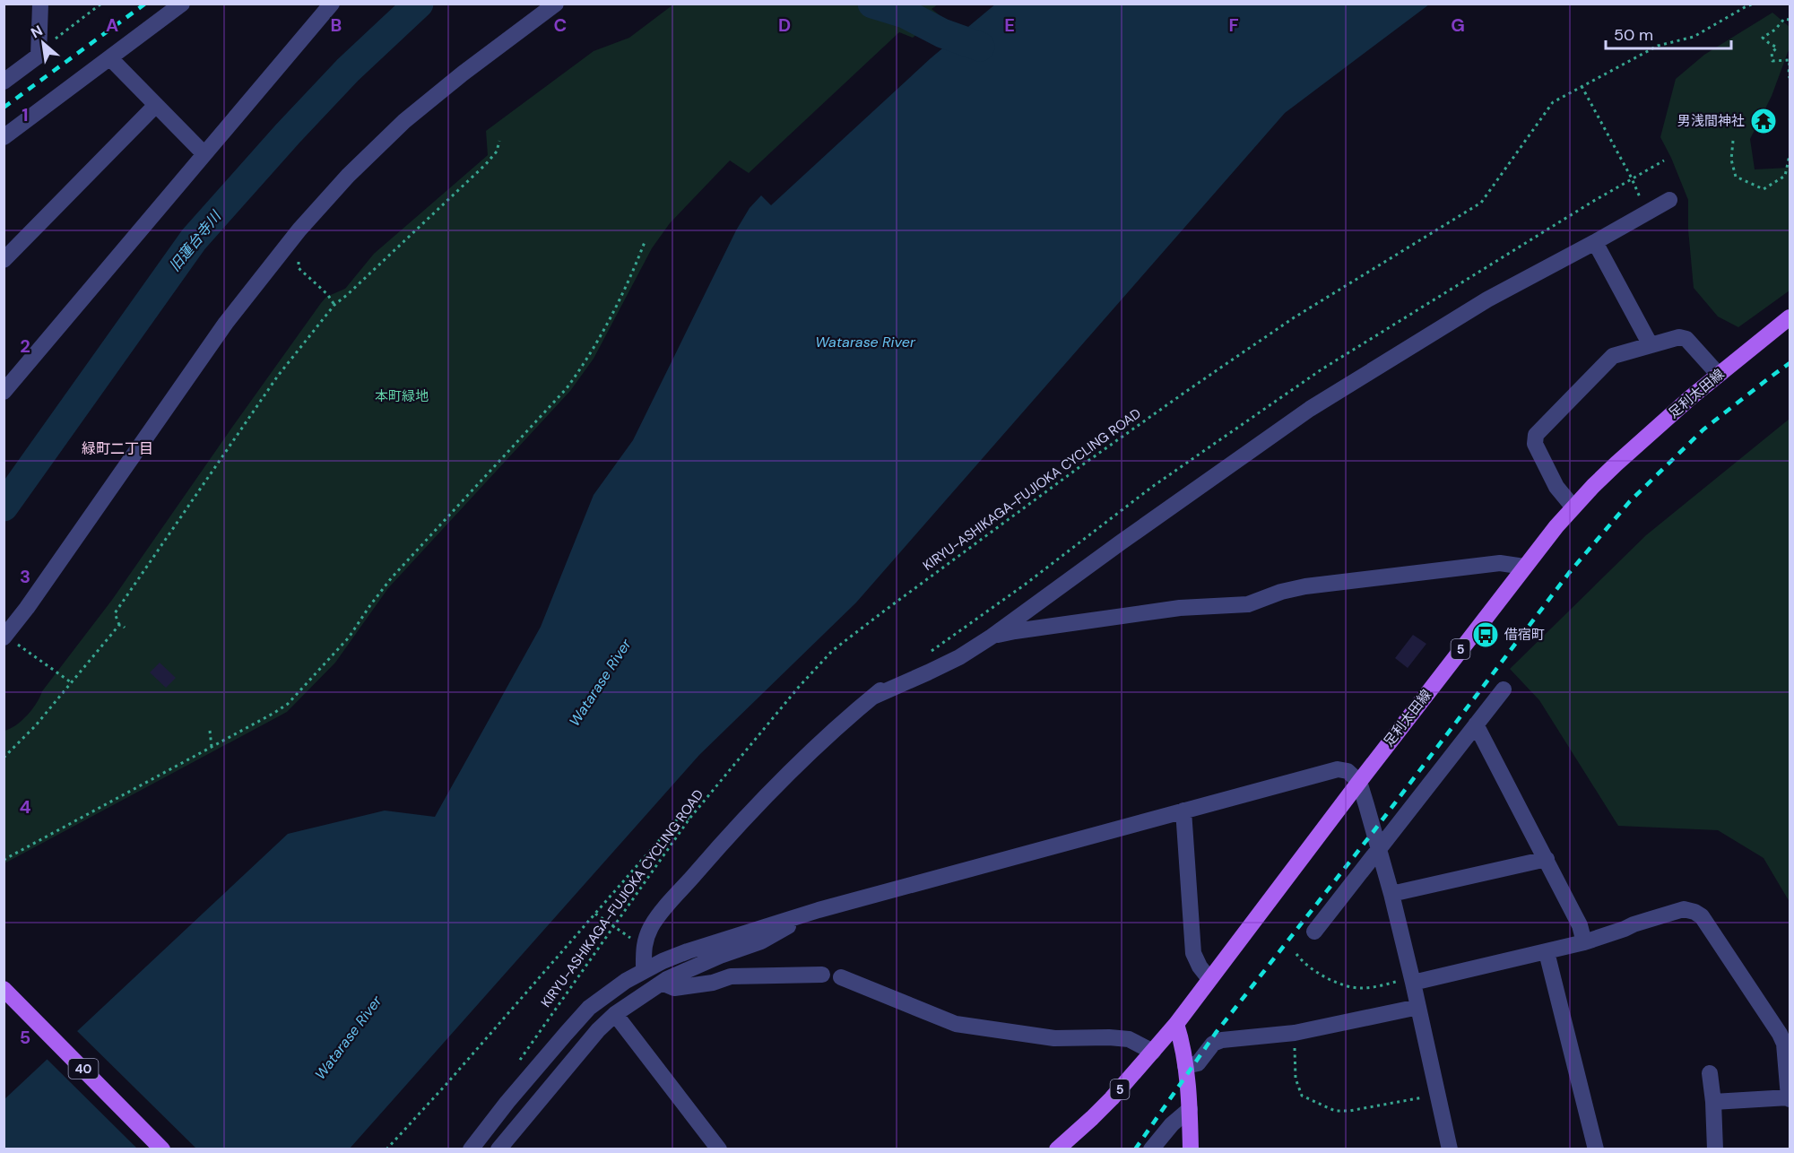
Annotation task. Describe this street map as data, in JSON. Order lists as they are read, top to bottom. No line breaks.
{"streets":{"main road":["足利太田線","5","40"],"path":["KIRYU-ASHIKAGA-FUJIOKA CYCLING ROAD"]},"districts":["緑町二丁目"],"water":["旧蓮台寺川","Watarase River"],"parks":["本町緑地"],"places":{"temple":["男浅間神社"],"bus stop":["借宿町"]},"scale_bar":"50 m","north":"top left","grid":{"columns":["A","B","C","D","E","F","G"],"rows":["1","2","3","4","5"]}}
